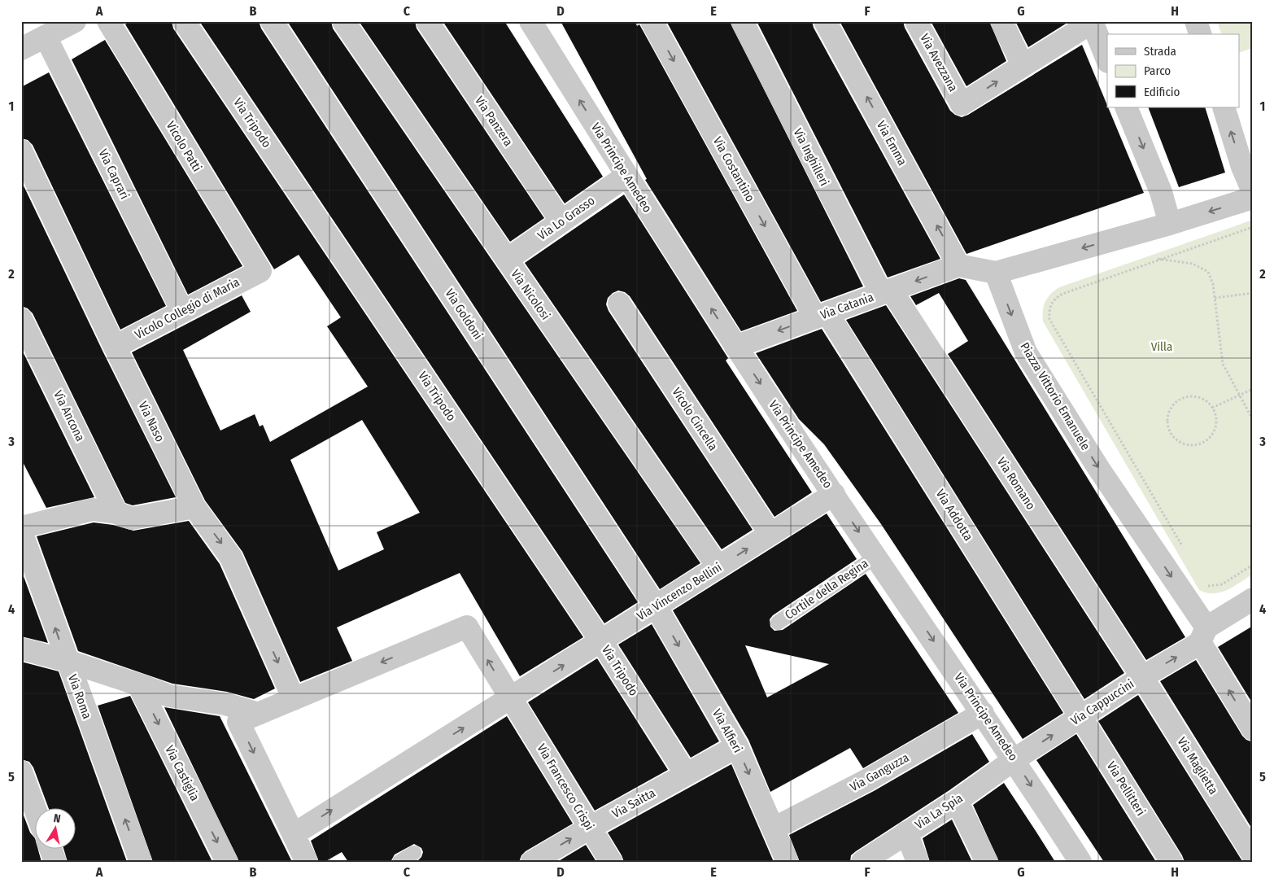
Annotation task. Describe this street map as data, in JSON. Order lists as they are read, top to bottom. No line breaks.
{"streets":{"street":["Via Avezzana","Via Panzera","Via Tripodo","Via Emma","Vicolo Patti","Via Inghilleri","Via Principe Amedeo","Via Costantino","Via Caprari","Via Lo Grasso","Via Nicolosi","Via Catania","Vicolo Collegio di Maria","Via Goldoni","Piazza Vittorio Emanuele","Via Ancona","Vicolo Cincella","Via Naso","Via Romano","Via Addotta","Via Vincenzo Bellini","Via Roma","Via Cappuccini","Via Alfieri","Via Maglietta","Via Ganguzza","Via Castiglia","Via Francesco Crispi","Via Pellitteri","Via Saitta","Via La Spia"],"lane":["Cortile della Regina"]},"crossings":[["Via Panzera","Via Lo Grasso"],["Via Tripodo","Via Vincenzo Bellini"],["Via Tripodo","Via Saitta"],["Via Emma","Via Catania"],["Vicolo Patti","Vicolo Collegio di Maria"],["Via Inghilleri","Via Catania"],["Via Inghilleri","Via Romano"],["Via Principe Amedeo","Via Lo Grasso"],["Via Principe Amedeo","Via Catania"],["Via Principe Amedeo","Cortile della Regina"],["Via Principe Amedeo","Via Vincenzo Bellini"],["Via Principe Amedeo","Via Cappuccini"],["Via Principe Amedeo","Via Ganguzza"],["Via Principe Amedeo","Via La Spia"],["Via Costantino","Via Catania"],["Via Costantino","Via Addotta"],["Via Caprari","Vicolo Collegio di Maria"],["Via Lo Grasso","Via Nicolosi"],["Via Nicolosi","Via Vincenzo Bellini"],["Via Catania","Via Romano"],["Via Catania","Via Addotta"],["Vicolo Collegio di Maria","Via Naso"],["Via Goldoni","Via Vincenzo Bellini"],["Via Goldoni","Via Alfieri"],["Piazza Vittorio Emanuele","Via Cappuccini"],["Vicolo Cincella","Via Vincenzo Bellini"],["Via Naso","Via Francesco Crispi"],["Via Romano","Via Cappuccini"],["Via Romano","Via Maglietta"],["Via Addotta","Via Cappuccini"],["Via Addotta","Via Pellitteri"],["Via Vincenzo Bellini","Via Alfieri"],["Via Vincenzo Bellini","Via Francesco Crispi"],["Via Cappuccini","Via Maglietta"],["Via Cappuccini","Via Pellitteri"],["Via Cappuccini","Via La Spia"],["Via Alfieri","Via Ganguzza"],["Via Alfieri","Via Saitta"],["Via Francesco Crispi","Via Saitta"]],"one_way":["Via Emma","Via Costantino","Via Catania","Via Vincenzo Bellini","Via Cappuccini","Via Alfieri","Via Francesco Crispi"],"parks":["Villa"],"legend":["Strada","Parco","Edificio"],"north":"top","grid":{"columns":["A","B","C","D","E","F","G","H"],"rows":["1","2","3","4","5"]}}
